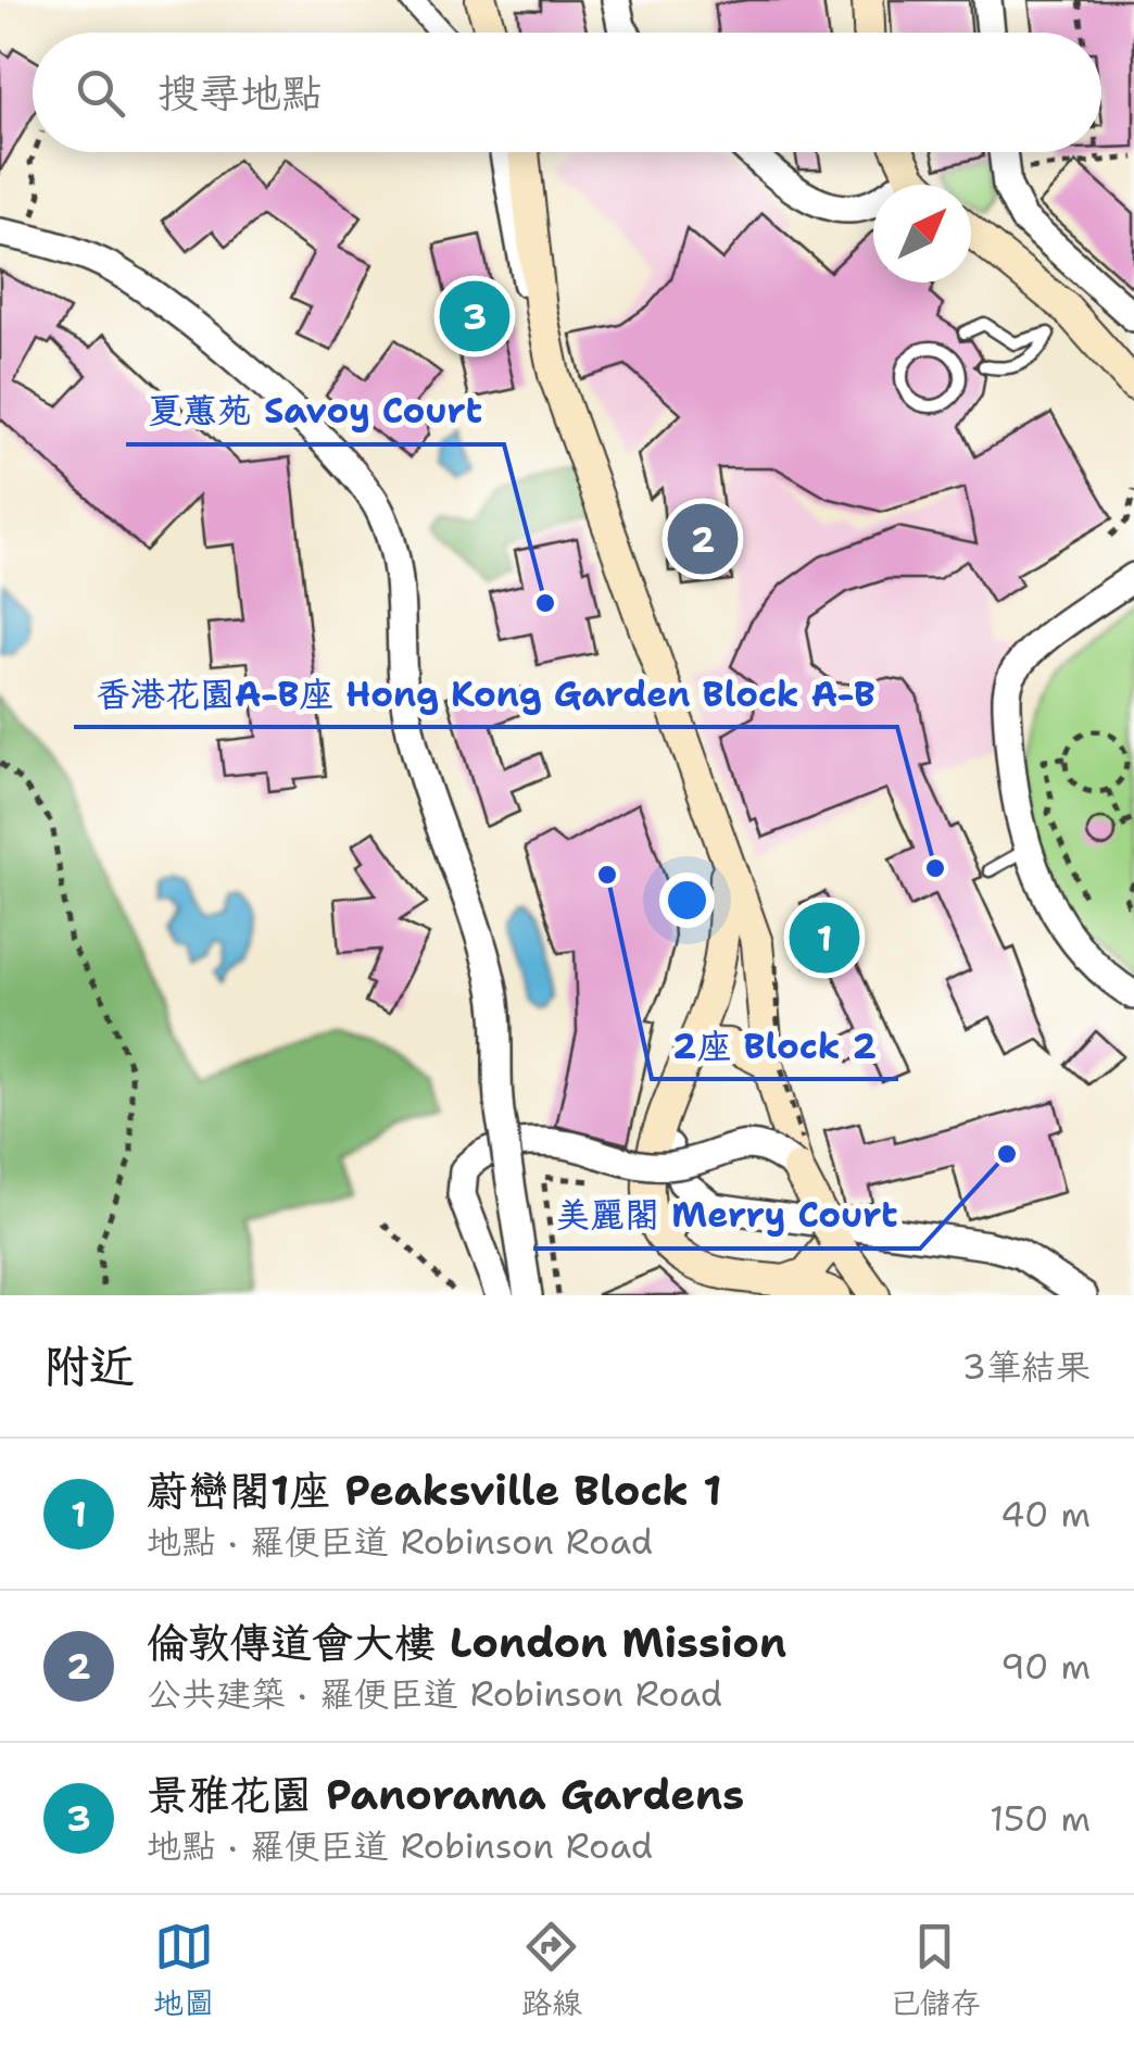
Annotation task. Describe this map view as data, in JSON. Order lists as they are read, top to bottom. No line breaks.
{"places":["夏蕙苑 Savoy Court","香港花園A-B座 Hong Kong Garden Block A-B","2座 Block 2","美麗閣 Merry Court"],"north":"top right","page":{"search":"搜尋地點","pins":["3","2","1"],"heading":["附近","3筆結果"],"list":[{"mark":"1","name":"蔚巒閣1座 Peaksville Block 1","note":"地點 · 羅便臣道 Robinson Road","value":"40 m"},{"mark":"2","name":"倫敦傳道會大樓 London Mission","note":"公共建築 · 羅便臣道 Robinson Road","value":"90 m"},{"mark":"3","name":"景雅花園 Panorama Gardens","note":"地點 · 羅便臣道 Robinson Road","value":"150 m"}],"nav":["地圖","路線","已儲存"]}}
